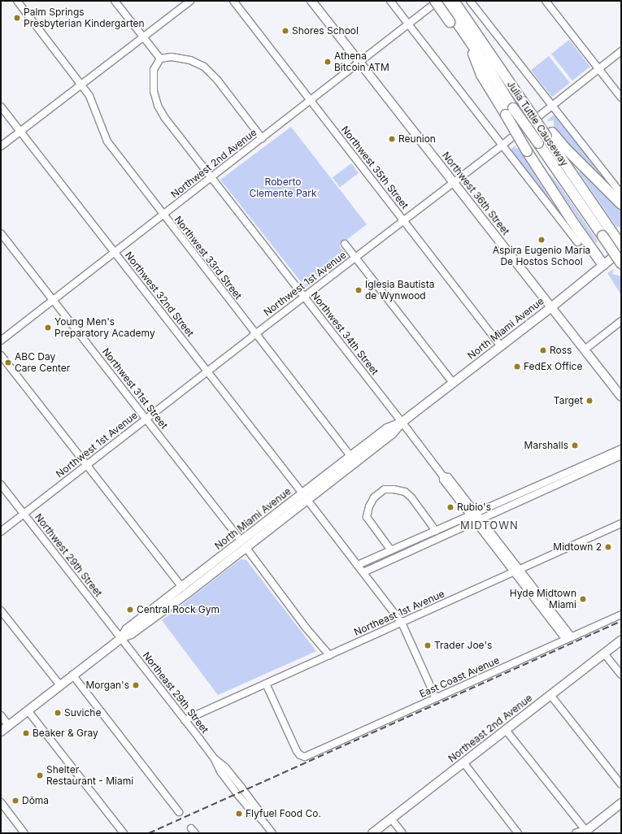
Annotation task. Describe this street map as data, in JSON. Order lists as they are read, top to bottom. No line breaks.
{"streets":{"highway":["Julia Tuttle Causeway"],"main road":["Northwest 36th Street","North Miami Avenue","Northeast 2nd Avenue"],"street":["Northwest 2nd Avenue","Northwest 35th Street","Northwest 33rd Street","Northwest 1st Avenue","Northwest 32nd Street","Northwest 34th Street","Northwest 31st Street","Northwest 29th Street","Northeast 1st Avenue","East Coast Avenue","Northeast 29th Street"]},"crossings":[["Northwest 2nd Avenue","Northwest 35th Street"],["Northwest 2nd Avenue","Northwest 36th Street"],["Northwest 2nd Avenue","Northwest 33rd Street"],["Northwest 2nd Avenue","Northwest 32nd Street"],["Northwest 2nd Avenue","Northwest 34th Street"],["Northwest 2nd Avenue","Northwest 31st Street"],["Northwest 35th Street","Northwest 1st Avenue"],["Northwest 35th Street","North Miami Avenue"],["Northwest 36th Street","Northwest 1st Avenue"],["Northwest 36th Street","North Miami Avenue"],["Northwest 33rd Street","Northwest 1st Avenue"],["Northwest 33rd Street","North Miami Avenue"],["Northwest 1st Avenue","Northwest 32nd Street"],["Northwest 1st Avenue","Northwest 34th Street"],["Northwest 1st Avenue","Northwest 31st Street"],["Northwest 1st Avenue","Northwest 29th Street"],["Northwest 32nd Street","North Miami Avenue"],["Northwest 32nd Street","Northeast 1st Avenue"],["Northwest 32nd Street","East Coast Avenue"],["North Miami Avenue","Northwest 34th Street"],["North Miami Avenue","Northwest 31st Street"],["North Miami Avenue","Northwest 29th Street"],["North Miami Avenue","Northeast 29th Street"],["Northwest 34th Street","Northeast 1st Avenue"],["Northwest 34th Street","East Coast Avenue"],["Northwest 31st Street","Northeast 1st Avenue"],["Northwest 29th Street","Northeast 29th Street"],["Northeast 1st Avenue","East Coast Avenue"],["Northeast 1st Avenue","Northeast 29th Street"]],"districts":["MIDTOWN"],"parks":["Roberto Clemente Park"],"places":["Palm Springs Presbyterian Kindergarten","Shores School","Athena Bitcoin ATM","Reunion","Aspira Eugenio Maria De Hostos School","Iglesia Bautista de Wynwood","Young Men's Preparatory Academy","Ross","ABC Day Care Center","FedEx Office","Target","Marshalls","Rubio's","Midtown 2","Hyde Midtown Miami","Central Rock Gym","Trader Joe's","Morgan's","Suviche","Beaker & Gray","Shelter Restaurant - Miami","Dōma","Flyfuel Food Co."]}
